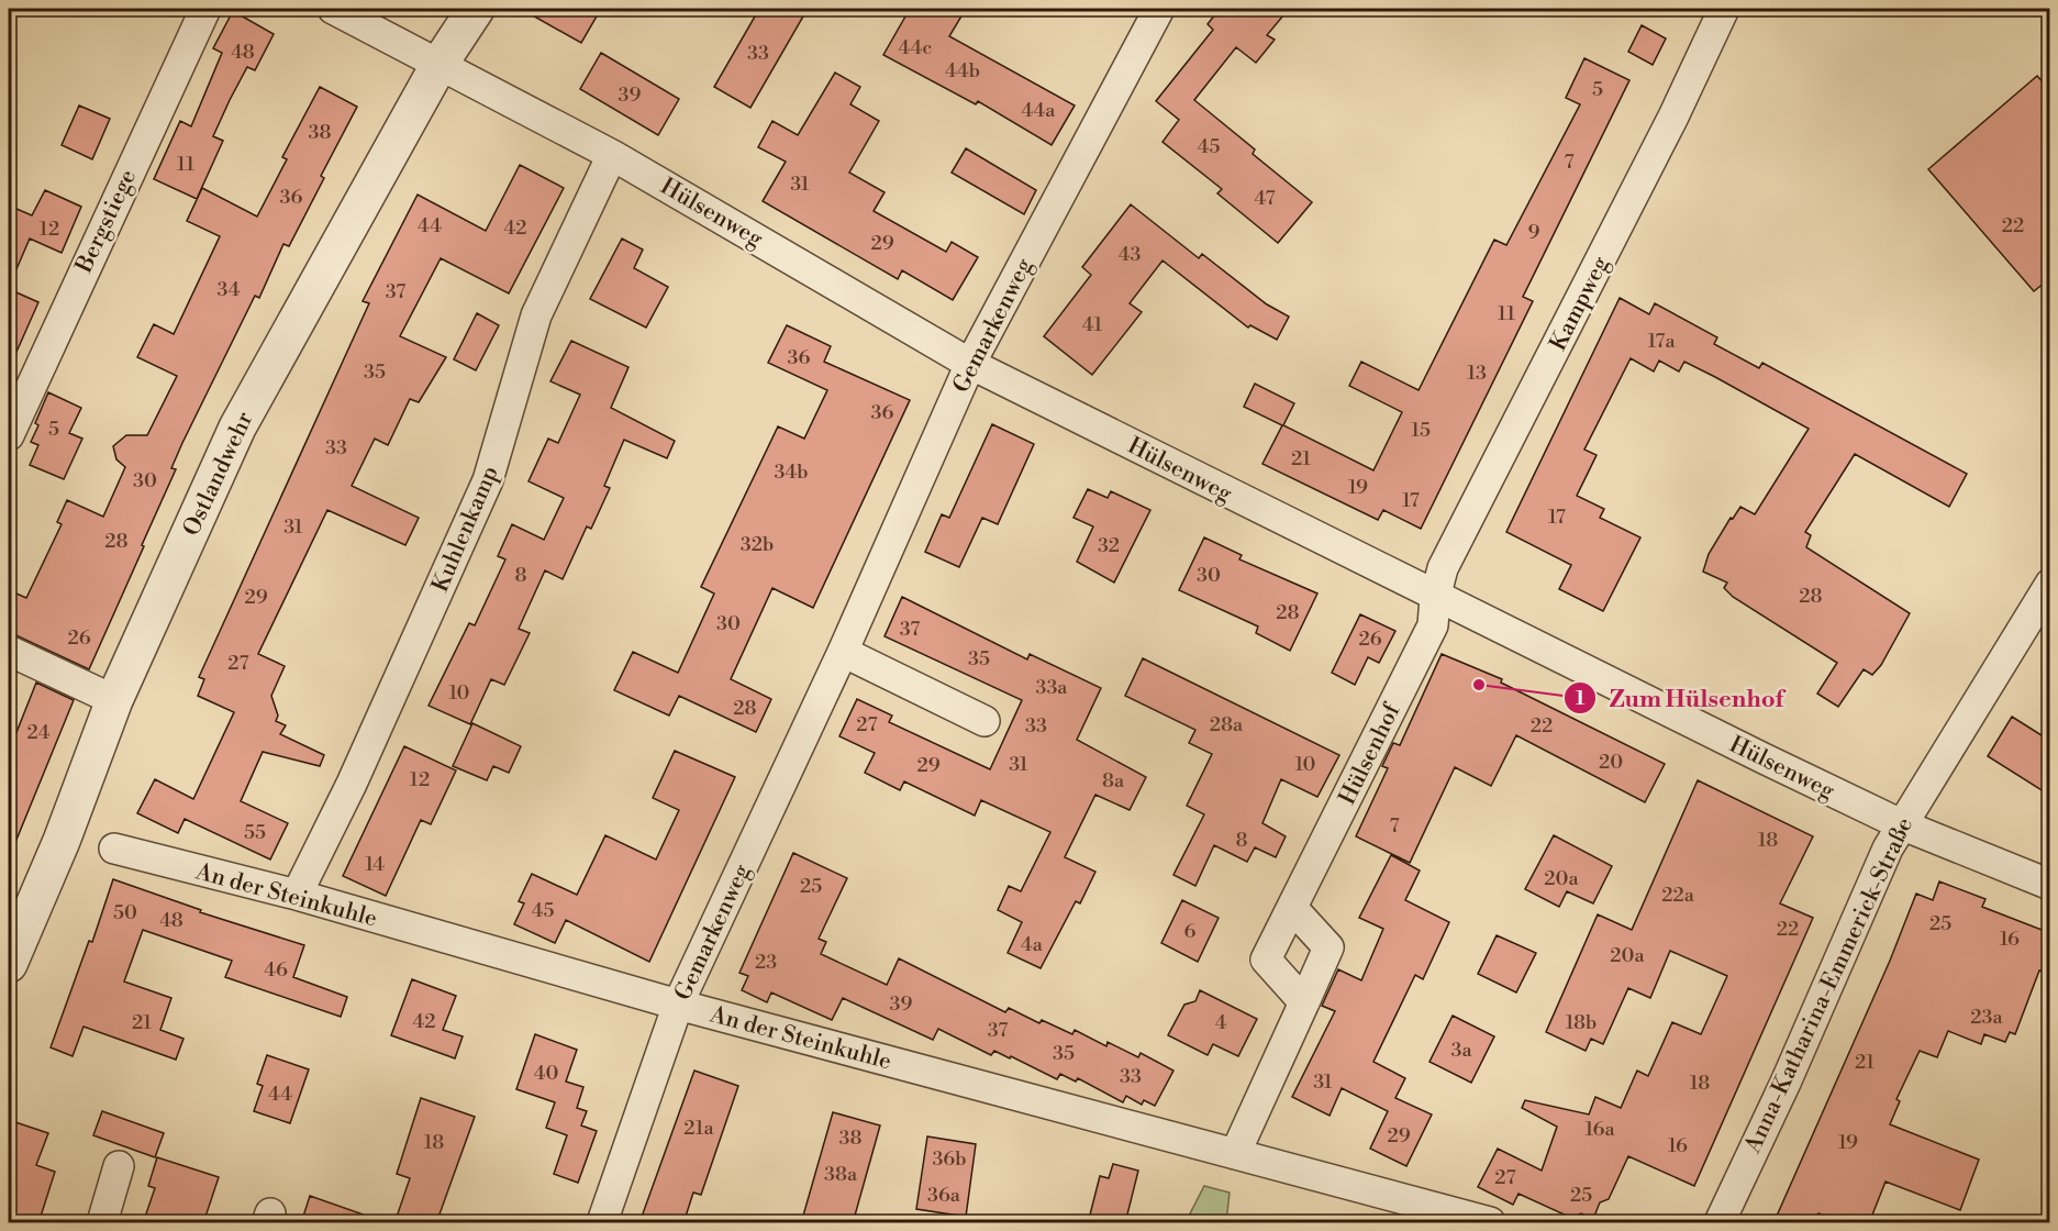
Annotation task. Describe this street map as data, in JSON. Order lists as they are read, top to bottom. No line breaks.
{"streets":{"street":["Hülsenweg","Bergstiege","Kampweg","Gemarkenweg","Ostlandwehr","Kuhlenkamp","Hülsenhof","An der Steinkuhle","Anna-Katharina-Emmerick-Straße"]},"crossings":[["Hülsenweg","Kampweg"],["Hülsenweg","Gemarkenweg"],["Hülsenweg","Ostlandwehr"],["Hülsenweg","Kuhlenkamp"],["Hülsenweg","Hülsenhof"],["Hülsenweg","Anna-Katharina-Emmerick-Straße"],["Kampweg","Hülsenhof"],["Gemarkenweg","An der Steinkuhle"],["Kuhlenkamp","An der Steinkuhle"]],"places":["Zum Hülsenhof"],"house_numbers":["44c","48","33","44b","5","39","44a","38","45","7","11","31","36","47","44","22","42","12","9","29","43","34","37","11","41","17a","36","35","13","36","5","15","33","21","34b","30","19","17","17","31","28","32b","32","8","30","28","29","28","30","37","26","26","35","27","33a","10","28","27","28a","33","22","24","20","31","10","29","12","8a","7","55","8","18","14","20a","25","22a","45","50","48","25","22","6","16","4a","20a","23","46","39","23a","42","21","4","18b","37","3a","35","21","40","33","31","18","44","21a","16a","29","38","18","19","16","36b","38a","27","36a","25"]}
